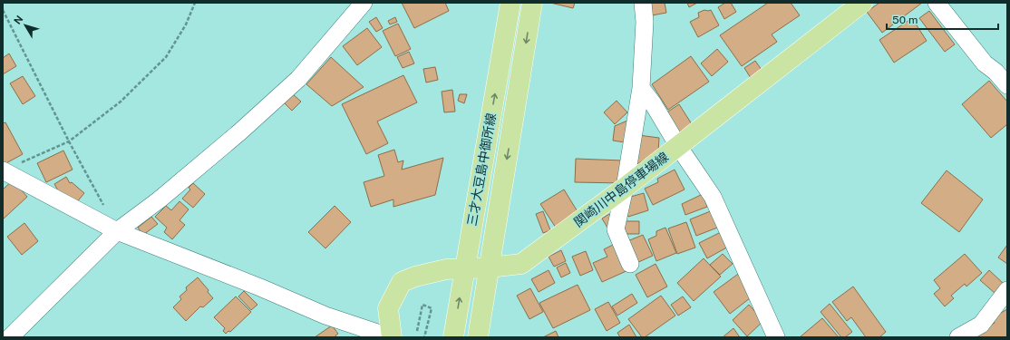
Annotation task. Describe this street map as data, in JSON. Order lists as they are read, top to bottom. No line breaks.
{"streets":{"main road":["三才大豆島中御所線","関崎川中島停車場線"]},"crossings":[["三才大豆島中御所線","関崎川中島停車場線"]],"scale_bar":"50 m","north":"top left"}
